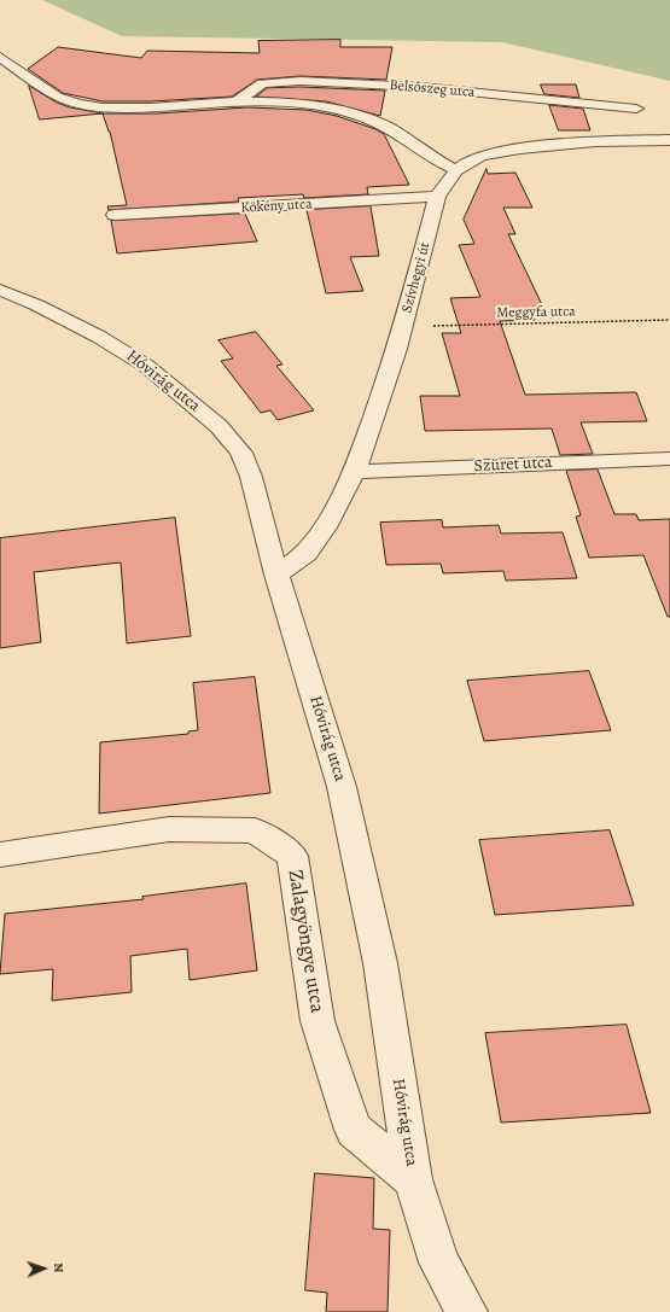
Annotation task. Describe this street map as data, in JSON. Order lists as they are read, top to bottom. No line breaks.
{"streets":{"street":["Belsőszeg utca","Kökény utca","Szívhegyi út","Hóvirág utca","Szüret utca","Zalagyöngye utca"],"path":["Meggyfa utca"]},"crossings":[["Kökény utca","Szívhegyi út"],["Szívhegyi út","Meggyfa utca"],["Szívhegyi út","Hóvirág utca"],["Szívhegyi út","Szüret utca"],["Hóvirág utca","Zalagyöngye utca"]],"north":"right"}
